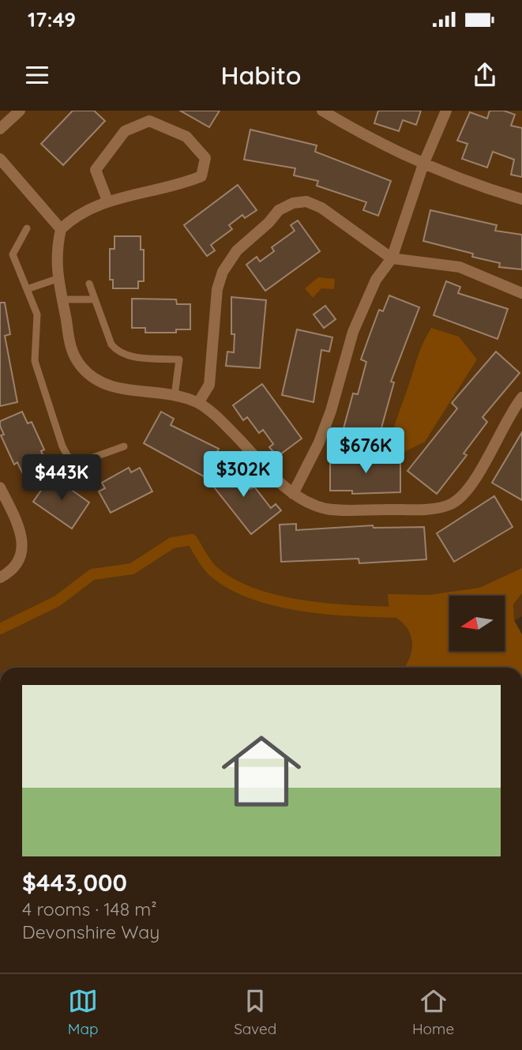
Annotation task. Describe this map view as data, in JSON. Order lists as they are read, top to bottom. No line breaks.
{"north":"left","page":{"status":"17:49","header":"Habito","price":["$676K","$302K","$443K"],"list":[{"name":"$443,000","note":"4 rooms · 148 m² · Devonshire Way"}],"tabs":["Map","Saved","Home"]}}
